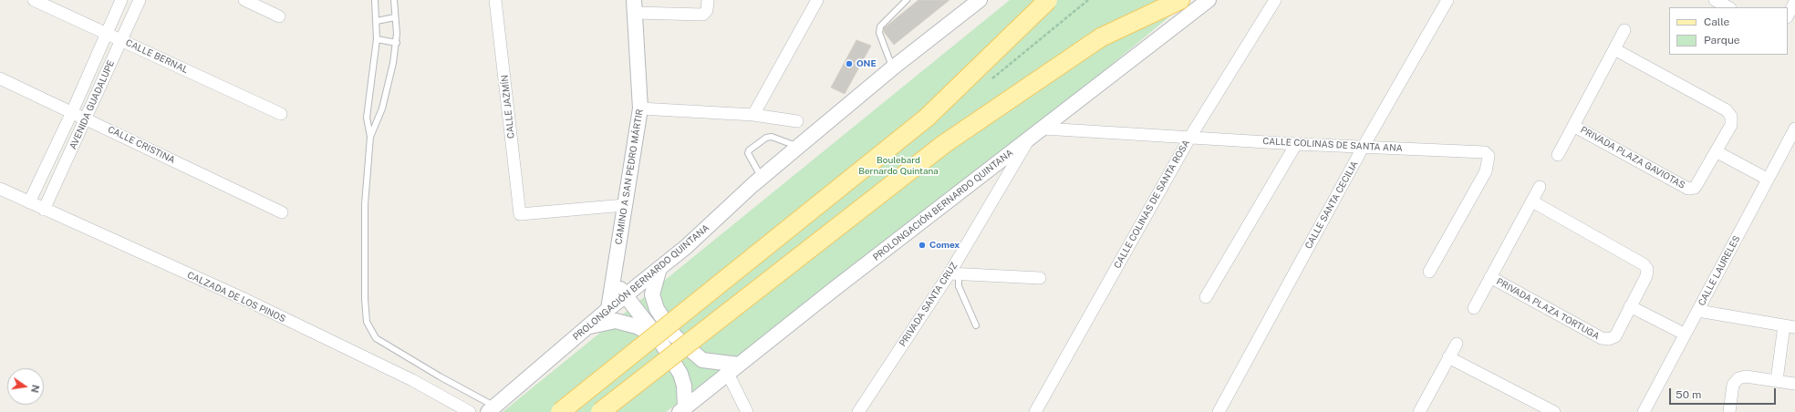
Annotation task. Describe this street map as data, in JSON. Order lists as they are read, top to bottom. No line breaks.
{"streets":{"street":["CALLE BERNAL","AVENIDA GUADALUPE","CALLE JAZMÍN","CALLE CRISTINA","CALLE COLINAS DE SANTA ANA","PRIVADA PLAZA GAVIOTAS","CAMINO A SAN PEDRO MÁRTIR","CALLE COLINAS DE SANTA ROSA","PROLONGACIÓN BERNARDO QUINTANA","CALLE SANTA CECILIA","CALLE LAURELES","CALZADA DE LOS PINOS","PRIVADA SANTA CRUZ","PRIVADA PLAZA TORTUGA"]},"crossings":[["CALLE BERNAL","AVENIDA GUADALUPE"],["AVENIDA GUADALUPE","CALLE CRISTINA"],["AVENIDA GUADALUPE","CALZADA DE LOS PINOS"],["CALLE JAZMÍN","CAMINO A SAN PEDRO MÁRTIR"],["CALLE COLINAS DE SANTA ANA","CALLE COLINAS DE SANTA ROSA"],["CALLE COLINAS DE SANTA ANA","PROLONGACIÓN BERNARDO QUINTANA"],["CALLE COLINAS DE SANTA ANA","CALLE SANTA CECILIA"],["CAMINO A SAN PEDRO MÁRTIR","PROLONGACIÓN BERNARDO QUINTANA"],["PROLONGACIÓN BERNARDO QUINTANA","PRIVADA SANTA CRUZ"]],"parks":["Boulebard Bernardo Quintana"],"places":["ONE","Comex"],"legend":["Calle","Parque"],"scale_bar":"50 m","north":"right"}
